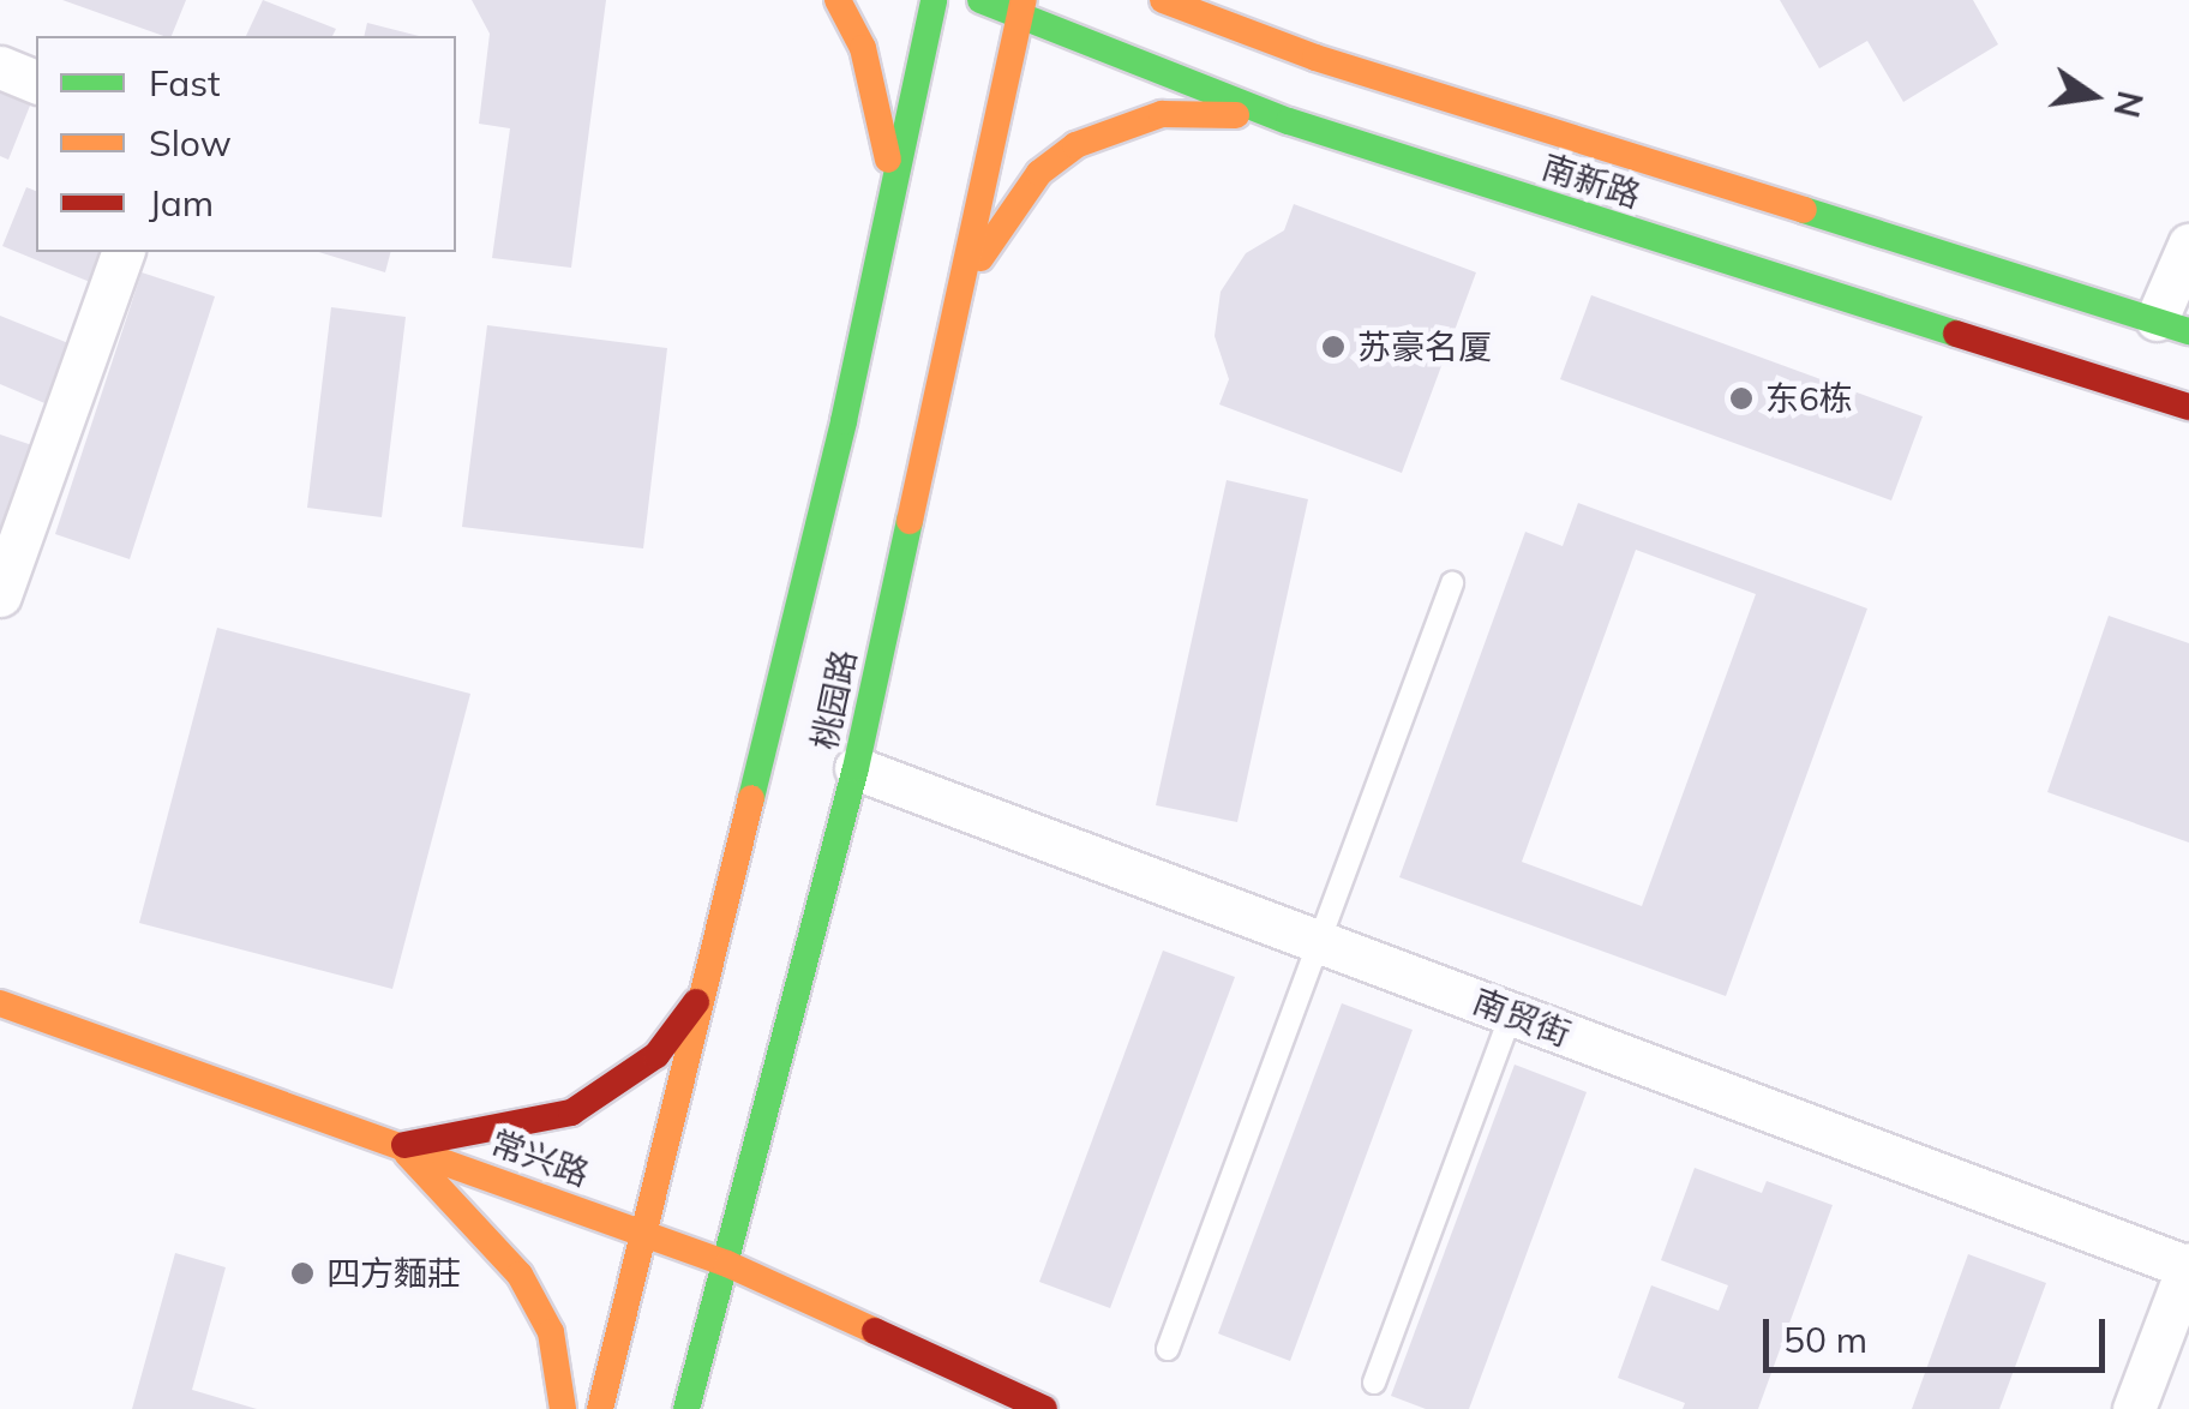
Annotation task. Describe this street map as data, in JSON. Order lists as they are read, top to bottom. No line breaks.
{"streets":{"main road":["南新路","桃园路","常兴路"],"street":["南贸街"]},"crossings":[["南新路","桃园路"],["桃园路","南贸街"],["桃园路","常兴路"]],"places":["苏豪名厦","东6栋","四方麵莊"],"legend":["Fast","Slow","Jam"],"scale_bar":"50 m","north":"right"}
